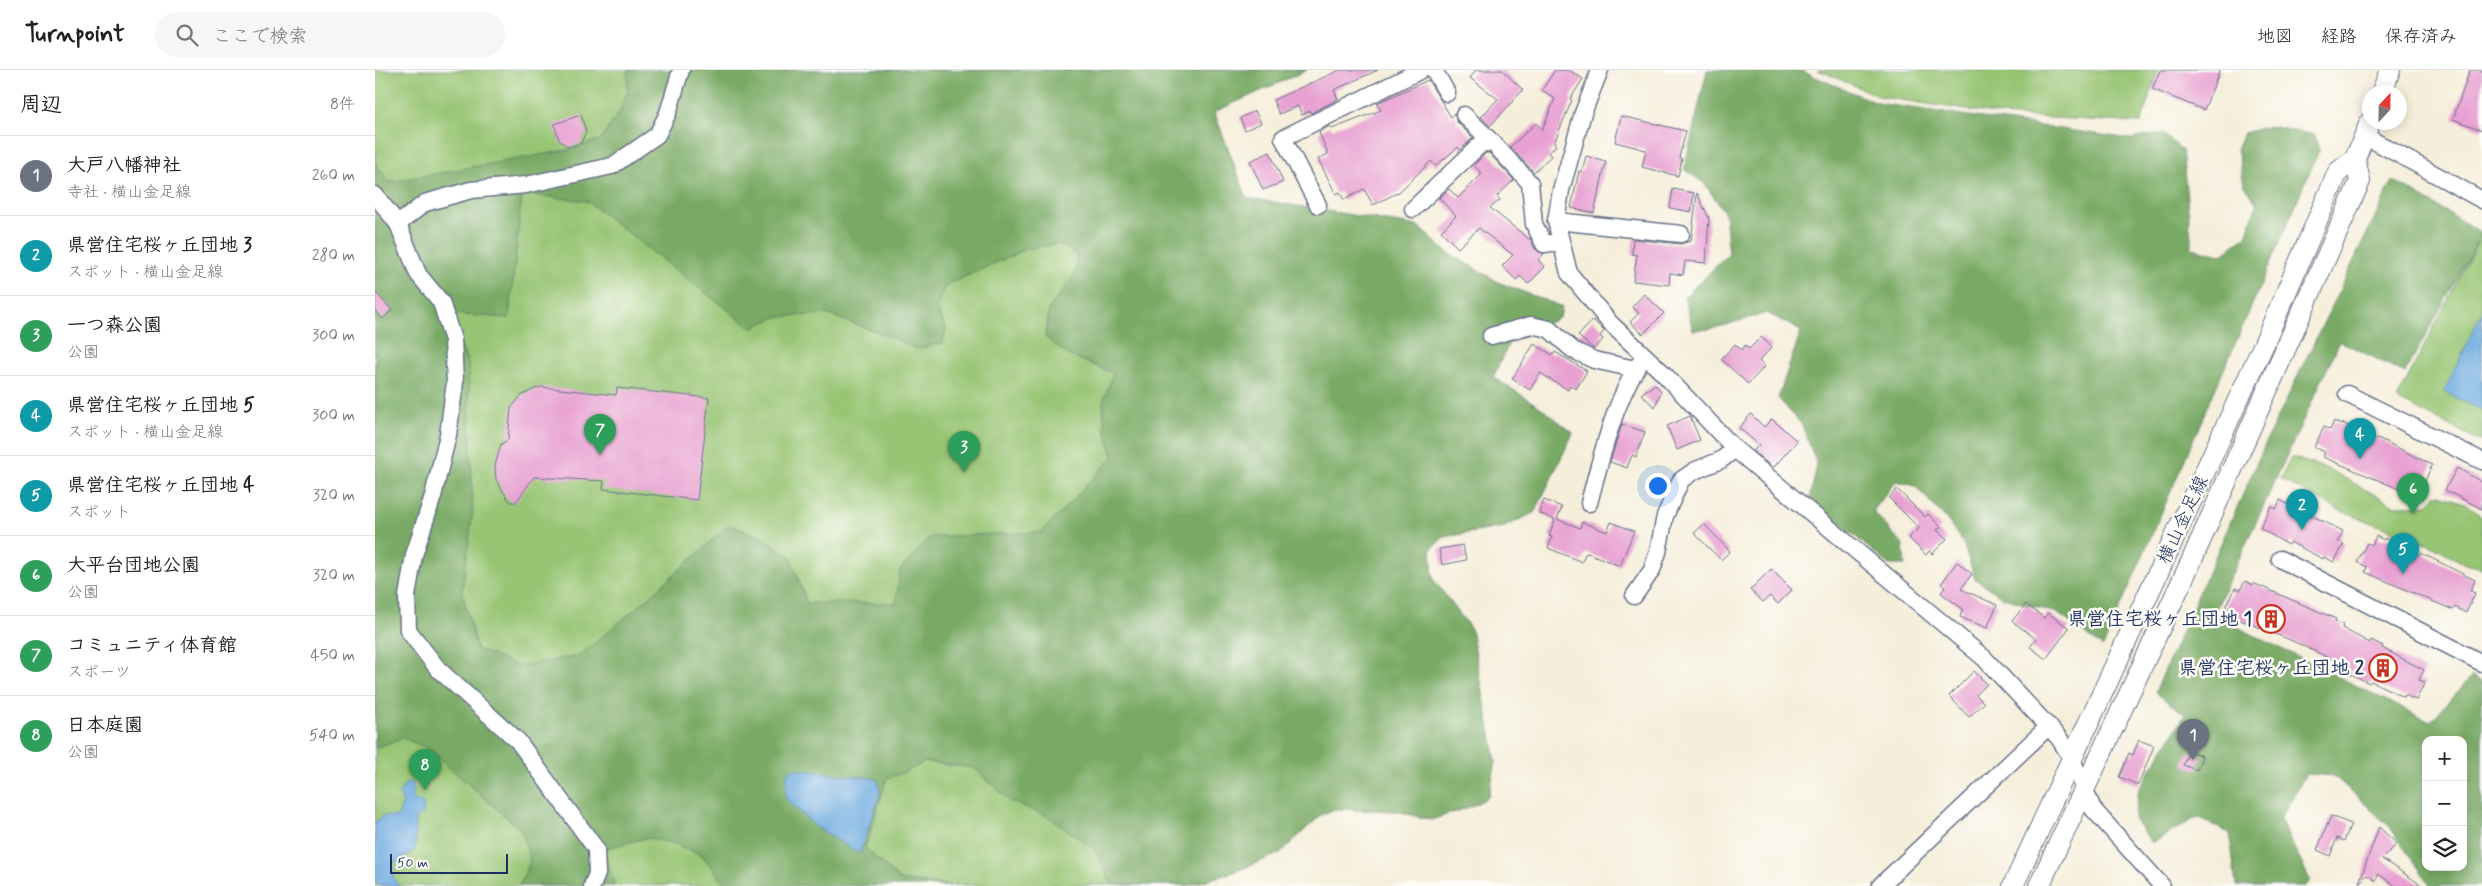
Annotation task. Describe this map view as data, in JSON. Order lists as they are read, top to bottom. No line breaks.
{"streets":{"main road":["横山金足線"]},"places":{"building":["県営住宅桜ヶ丘団地 1","県営住宅桜ヶ丘団地 2"]},"scale_bar":"50 m","north":"top","page":{"header":"Turnpoint","search":"ここで検索","nav":["地図","経路","保存済み"],"heading":["周辺","8件"],"list":[{"mark":"1","name":"大戸八幡神社","note":"寺社 · 横山金足線","value":"260 m"},{"mark":"2","name":"県営住宅桜ヶ丘団地 3","note":"スポット · 横山金足線","value":"280 m"},{"mark":"3","name":"一つ森公園","note":"公園","value":"300 m"},{"mark":"4","name":"県営住宅桜ヶ丘団地 5","note":"スポット · 横山金足線","value":"300 m"},{"mark":"5","name":"県営住宅桜ヶ丘団地 4","note":"スポット","value":"320 m"},{"mark":"6","name":"大平台団地公園","note":"公園","value":"320 m"},{"mark":"7","name":"コミュニティ体育館","note":"スポーツ","value":"450 m"},{"mark":"8","name":"日本庭園","note":"公園","value":"540 m"}],"pins":["7","4","3","6","2","5","1","8"],"map_buttons":["+","−"],"scale":"50 m"}}
